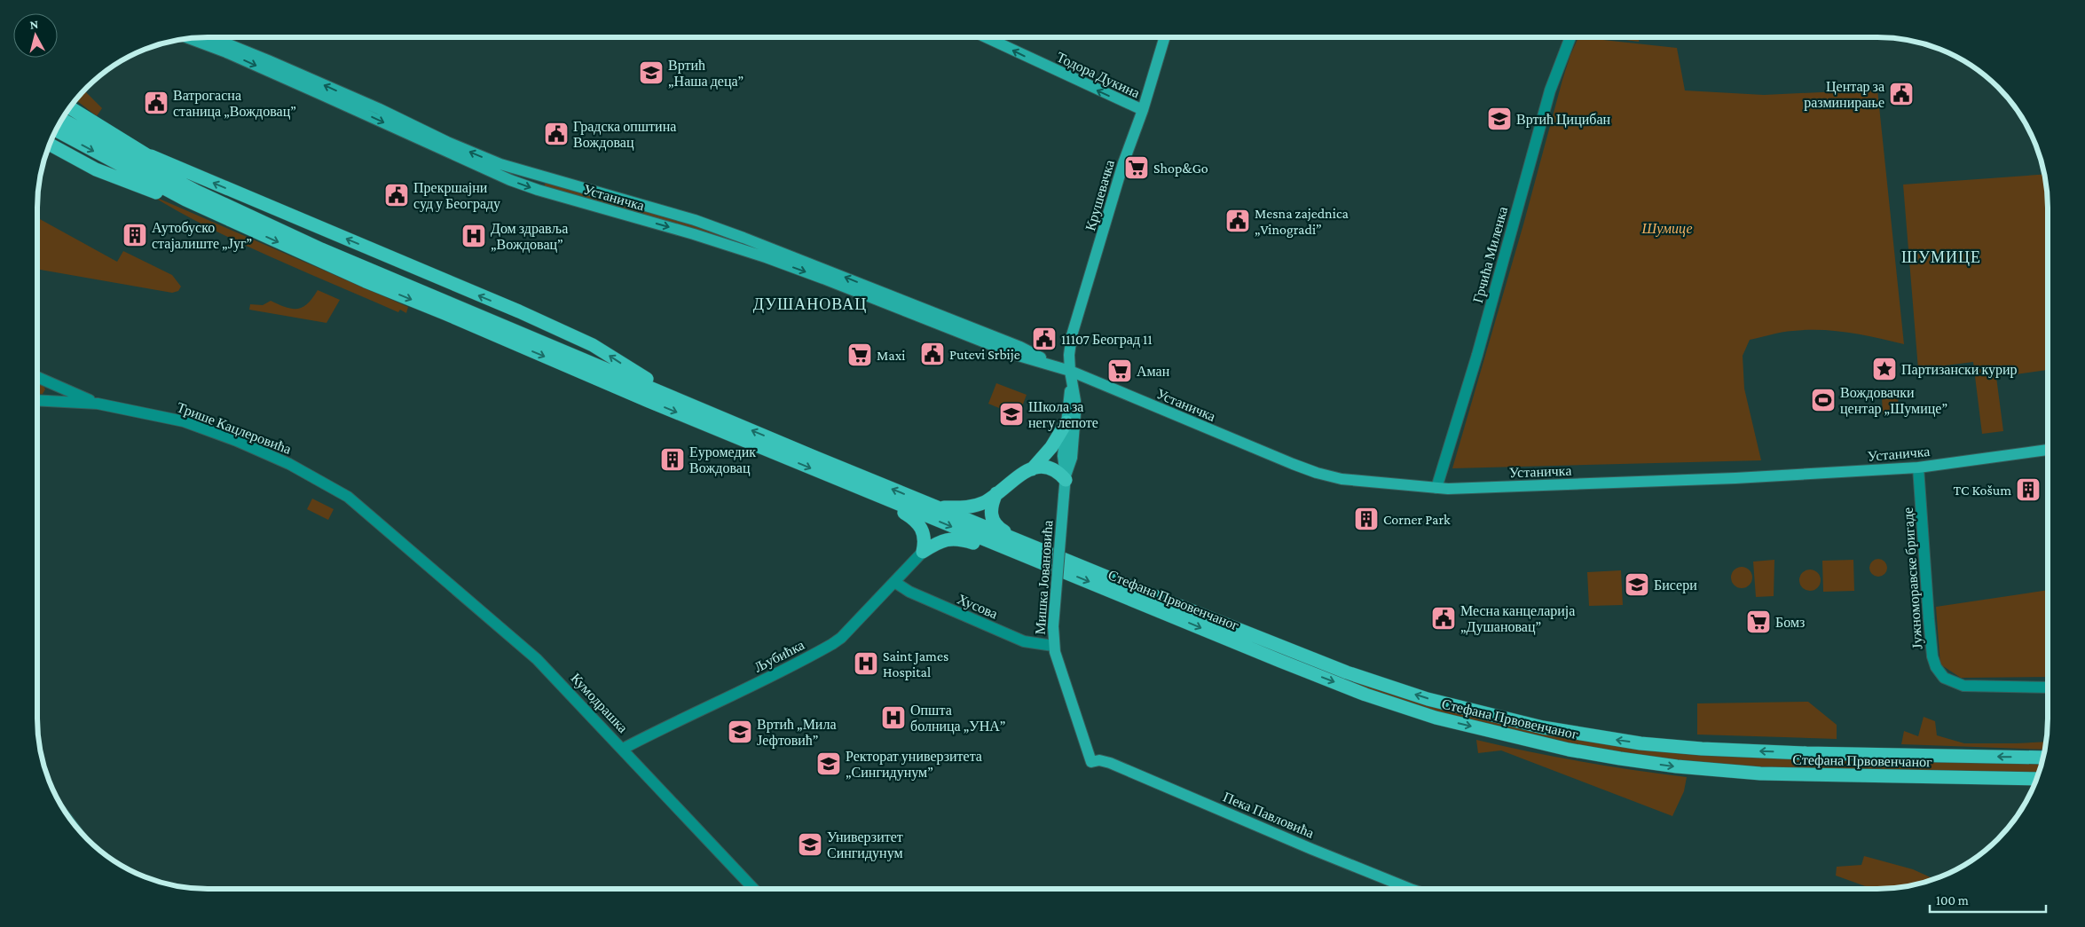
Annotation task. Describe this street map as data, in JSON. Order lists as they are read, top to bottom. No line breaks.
{"streets":{"highway":["Стефана Првовенчаног"],"main road":["Тодора Дукина","Крушевачка","Устаничка","Мишка Јовановића","Пека Павловића"],"street":["Грчића Миленка","Трише Кацлеровића","Јужноморавске бригаде","Хусова","Љубићка","Кумодрашка"]},"crossings":[["Тодора Дукина","Крушевачка"],["Крушевачка","Устаничка"],["Крушевачка","Мишка Јовановића"],["Устаничка","Грчића Миленка"],["Устаничка","Јужноморавске бригаде"],["Трише Кацлеровића","Кумодрашка"],["Мишка Јовановића","Хусова"],["Мишка Јовановића","Пека Павловића"],["Хусова","Љубићка"],["Љубићка","Кумодрашка"]],"one_way":["Тодора Дукина"],"districts":["ШУМИЦЕ","ДУШАНОВАЦ"],"parks":["Шумице"],"places":{"school or university":["Вртић „Наша деца”","Вртић Цицибан","Школа за негу лепоте","Бисери","Вртић „Мила Јефтовић”","Ректорат универзитета „Сингидунум”","Универзитет Сингидунум"],"public building":["Центар за разминирање","Ватрогасна станица „Вождовац”","Градска општина Вождовац","Прекршајни суд у Београду","Mesna zajednica „Vinogradi”","11107 Београд 11","Putevi Srbije","Месна канцеларија „Душановац”"],"supermarket":["Shop&Go","Maxi","Аман","Бомз"],"building":["Аутобуско стајалиште „Југ”","Еуромедик Вождовац","TC Košum","Corner Park"],"hospital":["Дом здравља „Вождовац”","Saint James Hospital","Општа болница „УНА”"],"place":["Партизански курир"],"sports":["Вождовачки центар „Шумице”"]},"scale_bar":"100 m","north":"top"}
